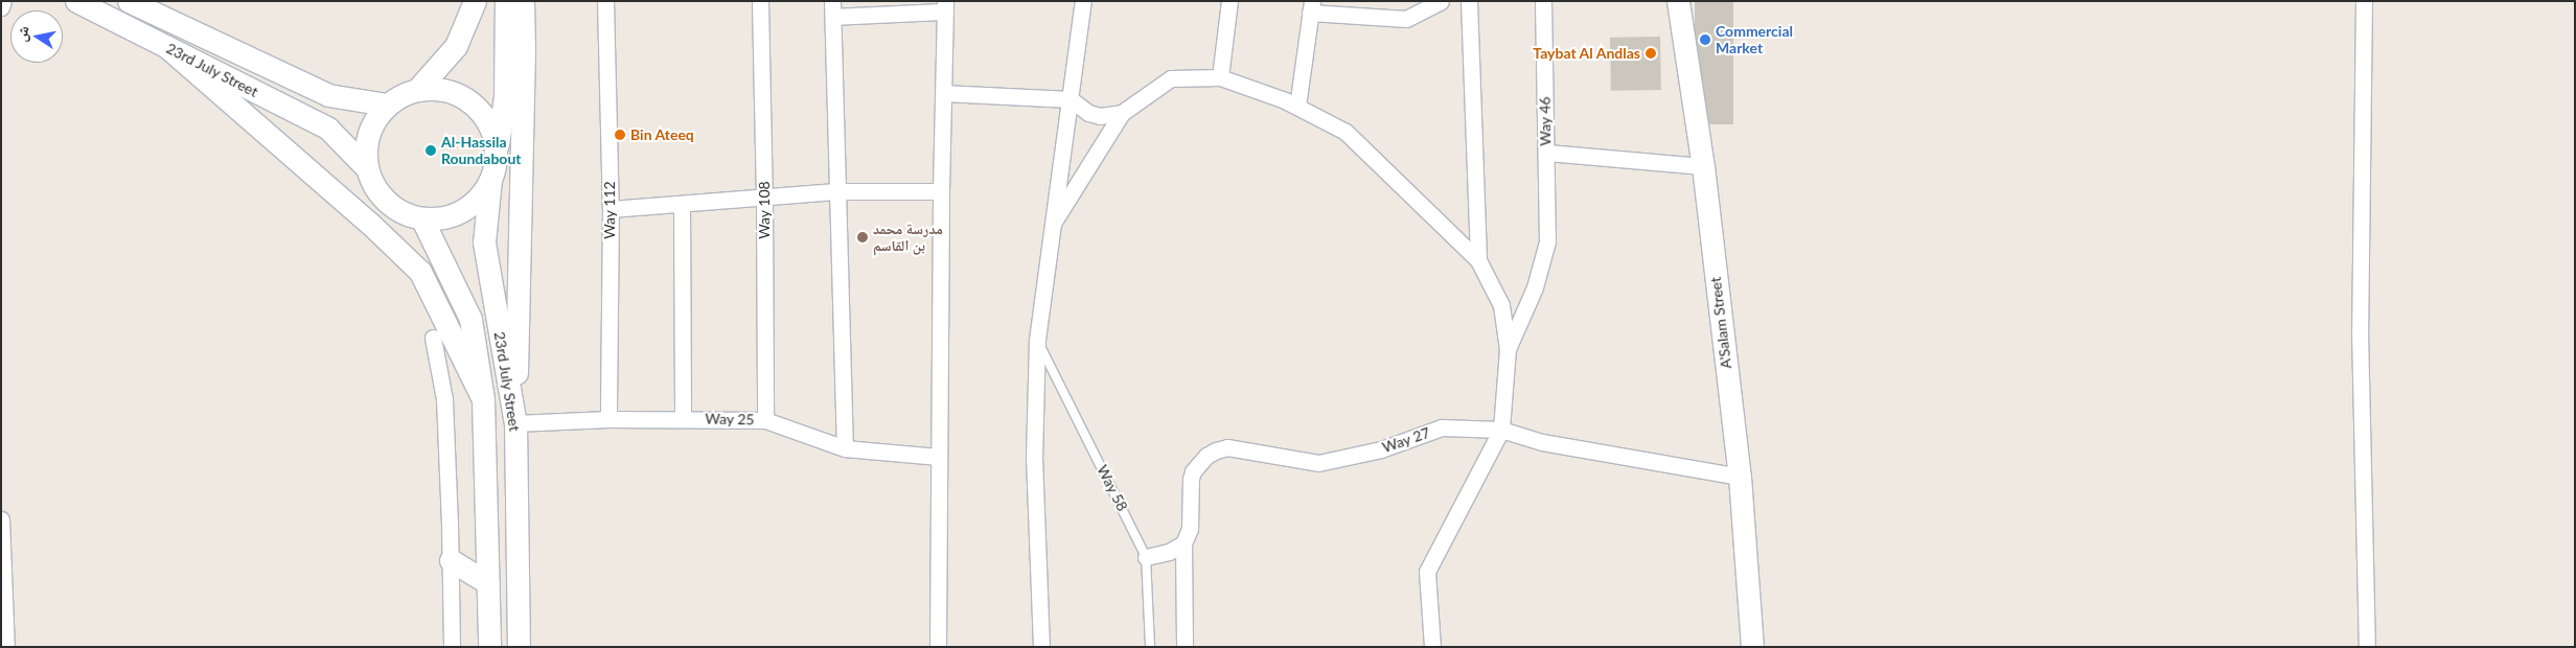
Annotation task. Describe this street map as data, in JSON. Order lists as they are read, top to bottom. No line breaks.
{"streets":{"main road":["23rd July Street","A'Salam Street"],"street":["Way 46","Way 112","Way 108","Way 25","Way 27"],"lane":["Way 58"]},"crossings":[["23rd July Street","Way 25"],["Way 112","Way 25"],["Way 108","Way 25"],["A'Salam Street","Way 27"]],"places":["Commercial Market","Taybat Al Andlas","Bin Ateeq","Al-Hassila Roundabout","مدرسة محمد بن القاسم"],"north":"left"}
